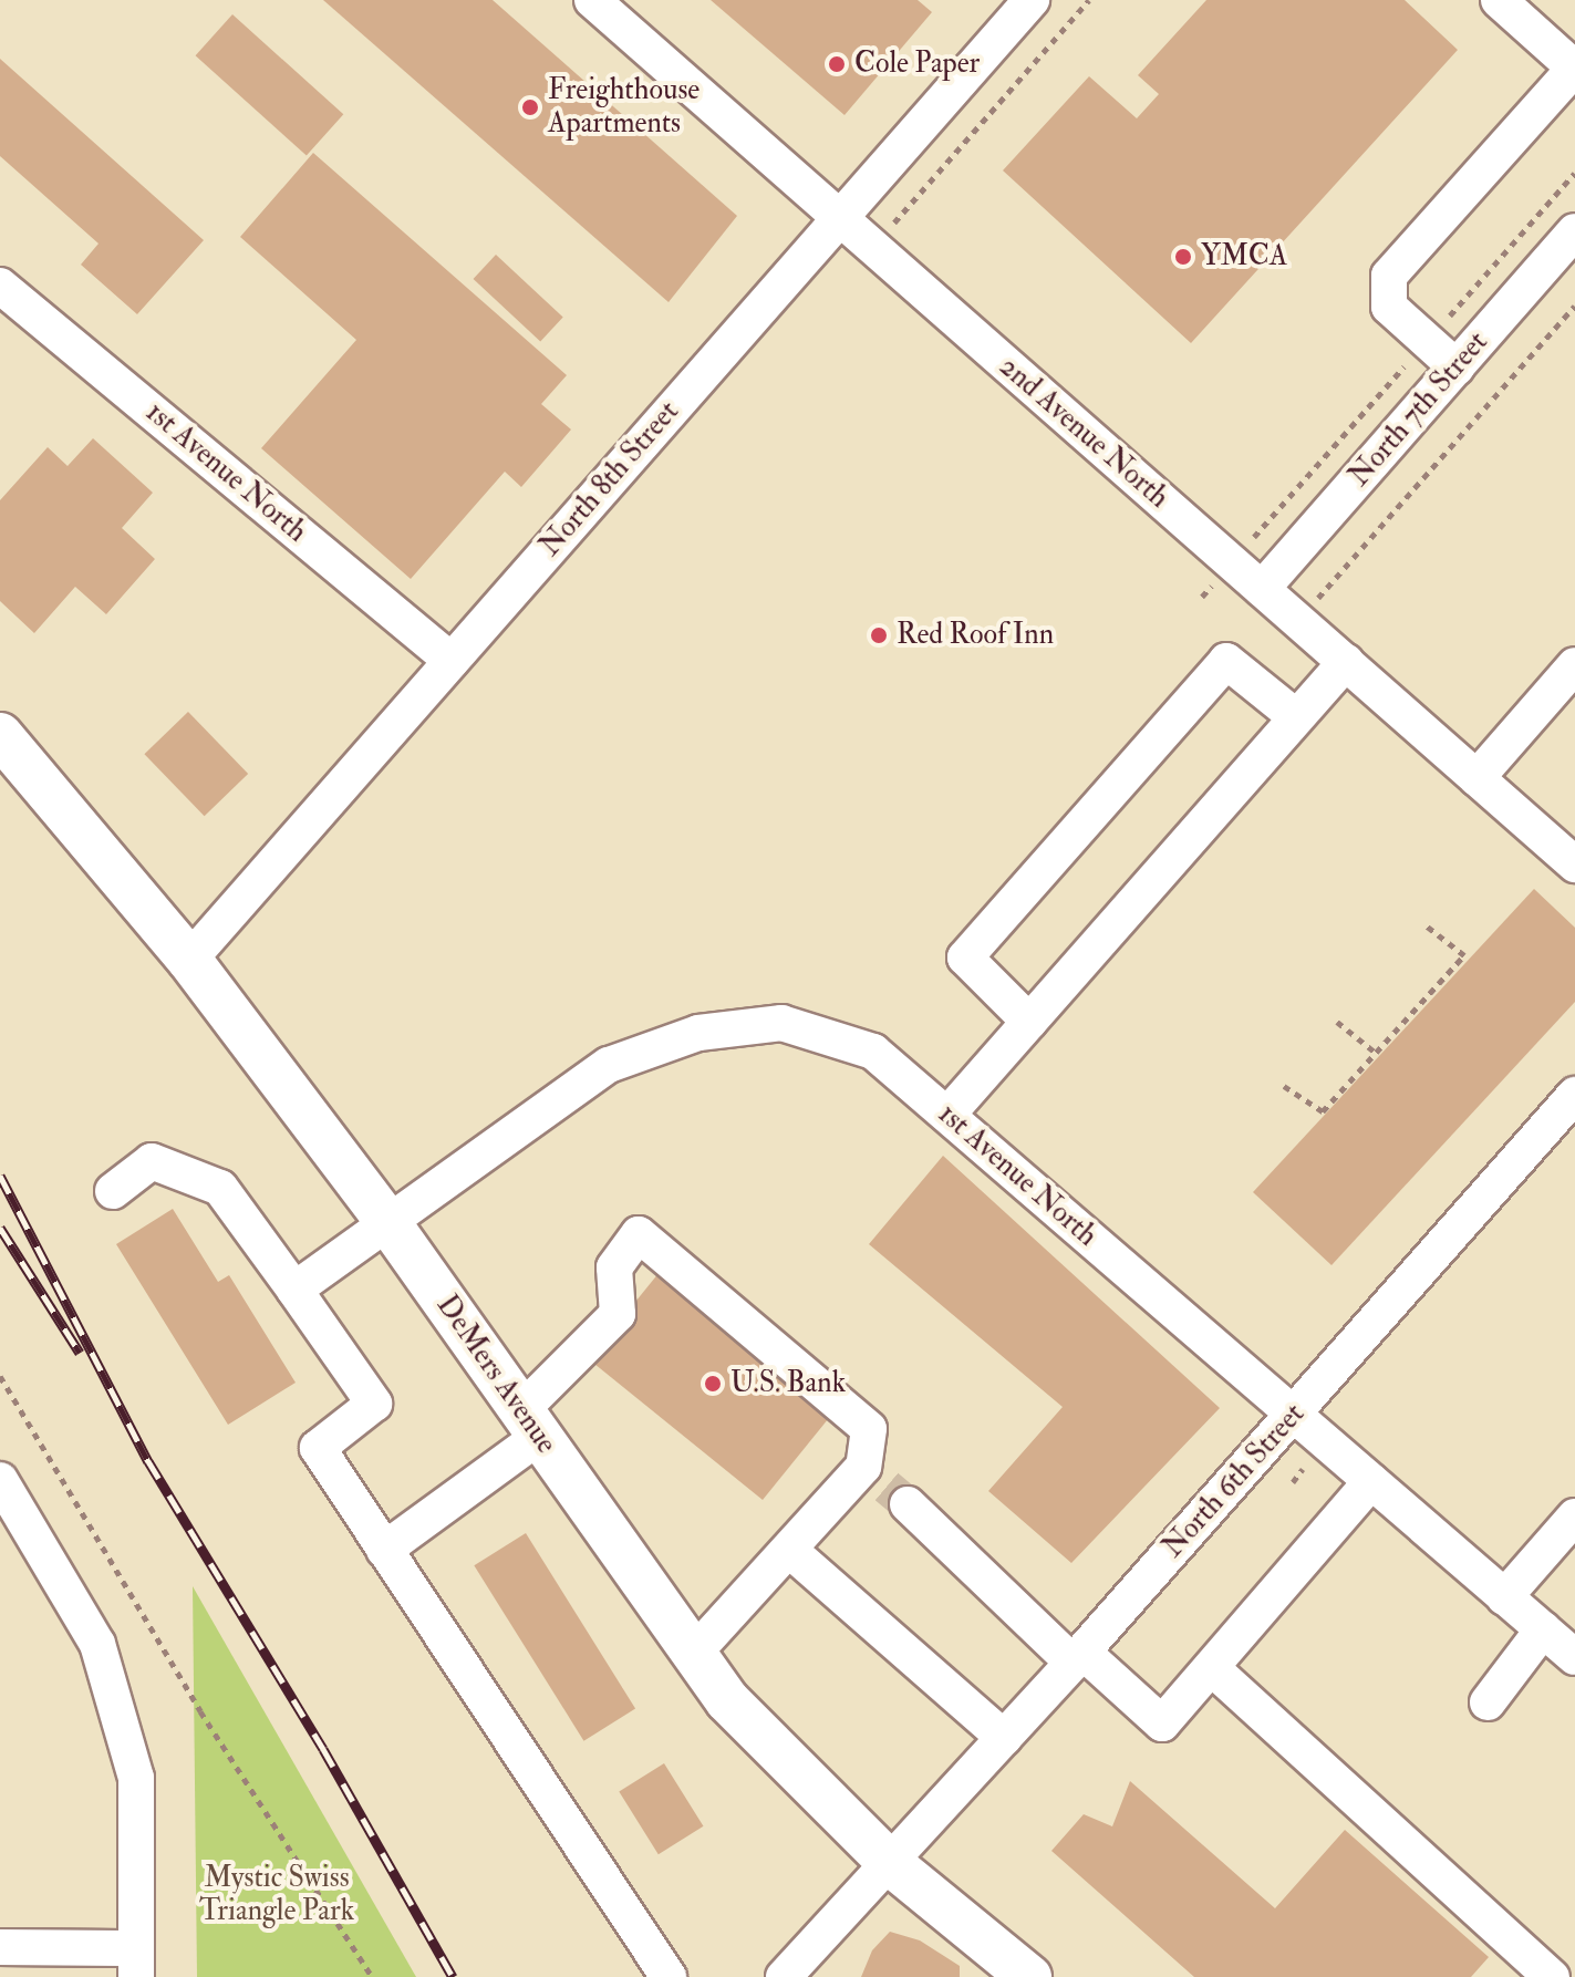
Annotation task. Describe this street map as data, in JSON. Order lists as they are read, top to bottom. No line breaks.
{"streets":{"main road":["DeMers Avenue"],"street":["North 7th Street","2nd Avenue North","1st Avenue North","North 8th Street","North 6th Street"]},"crossings":[["North 7th Street","2nd Avenue North"],["2nd Avenue North","North 8th Street"],["1st Avenue North","North 8th Street"],["1st Avenue North","DeMers Avenue"],["1st Avenue North","North 6th Street"],["North 8th Street","DeMers Avenue"],["DeMers Avenue","North 6th Street"]],"parks":["Mystic Swiss Triangle Park"],"places":["Cole Paper","Freighthouse Apartments","YMCA","Red Roof Inn","U.S. Bank"]}
